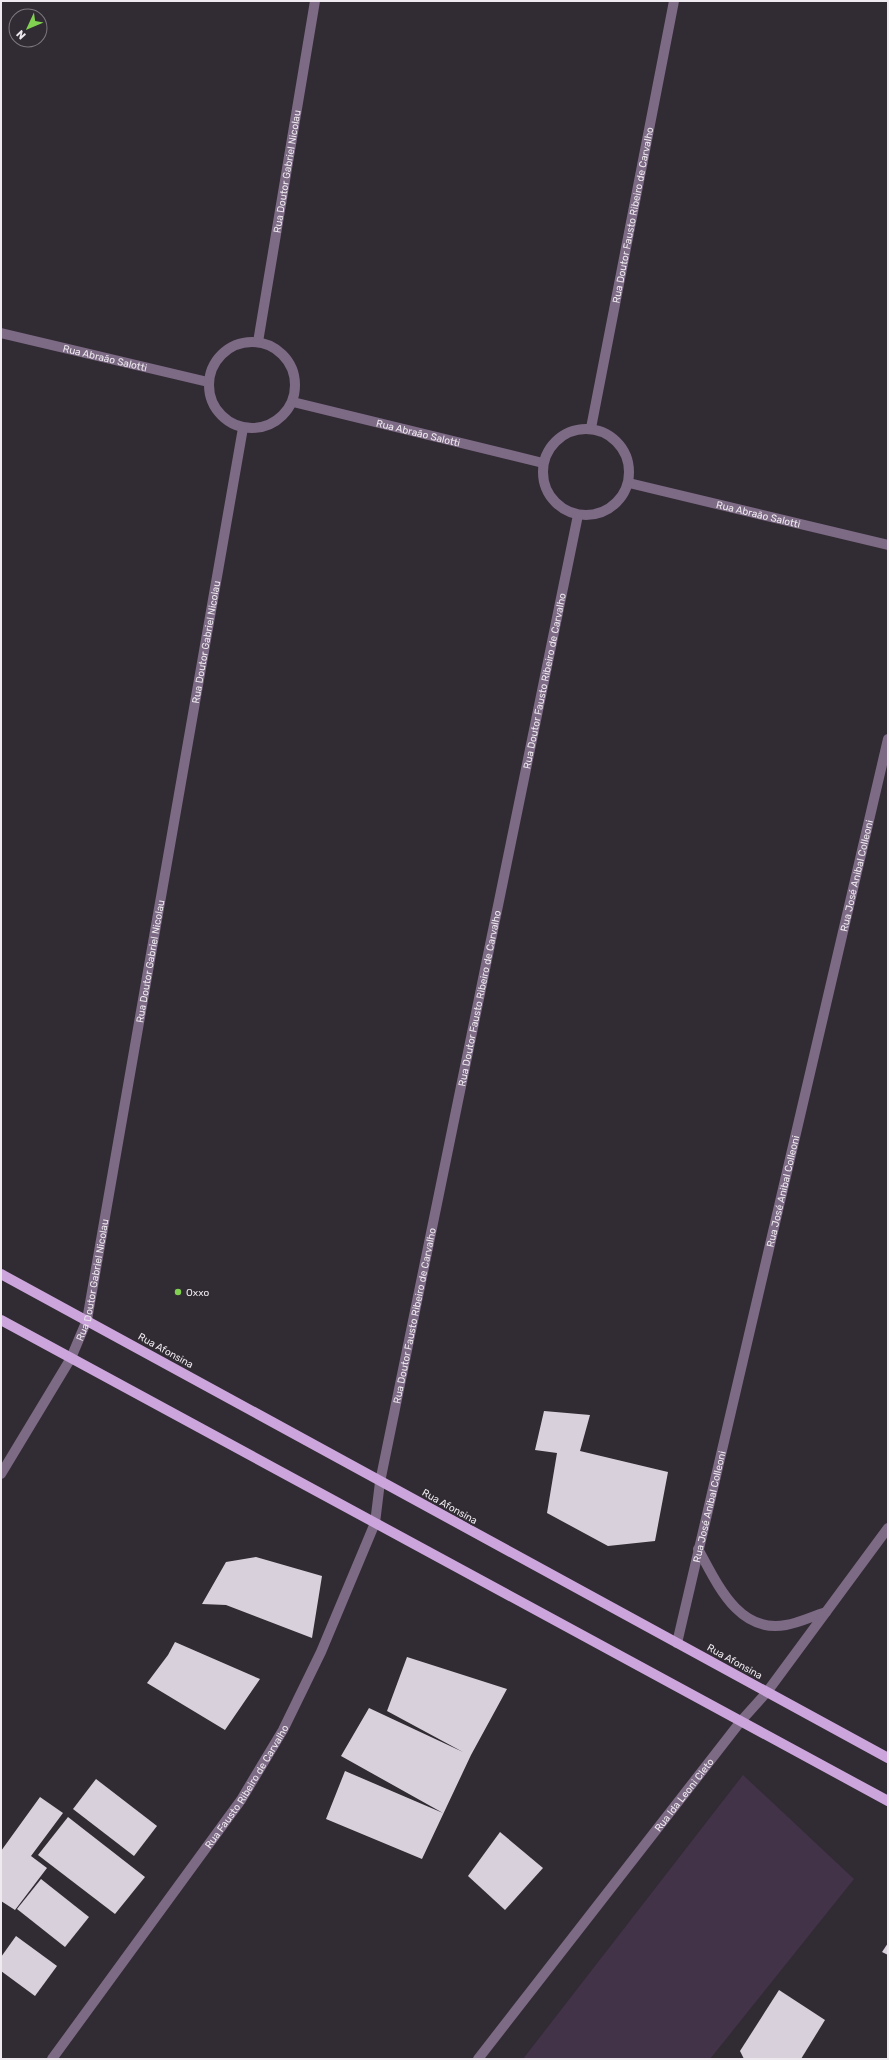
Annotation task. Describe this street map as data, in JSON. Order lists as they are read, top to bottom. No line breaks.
{"streets":{"main road":["Rua Afonsina"],"street":["Rua Doutor Gabriel Nicolau","Rua Doutor Fausto Ribeiro de Carvalho","Rua Abraão Salotti","Rua José Anibal Colleoni","Rua Fausto Ribeiro de Carvalho","Rua Ida Leoni Cleto"]},"crossings":[["Rua Doutor Gabriel Nicolau","Rua Abraão Salotti"],["Rua Doutor Gabriel Nicolau","Rua Afonsina"],["Rua Doutor Fausto Ribeiro de Carvalho","Rua Abraão Salotti"],["Rua Doutor Fausto Ribeiro de Carvalho","Rua Afonsina"],["Rua Doutor Fausto Ribeiro de Carvalho","Rua Fausto Ribeiro de Carvalho"],["Rua José Anibal Colleoni","Rua Afonsina"],["Rua Afonsina","Rua Fausto Ribeiro de Carvalho"],["Rua Afonsina","Rua Ida Leoni Cleto"]],"places":["Oxxo"],"north":"bottom left"}
